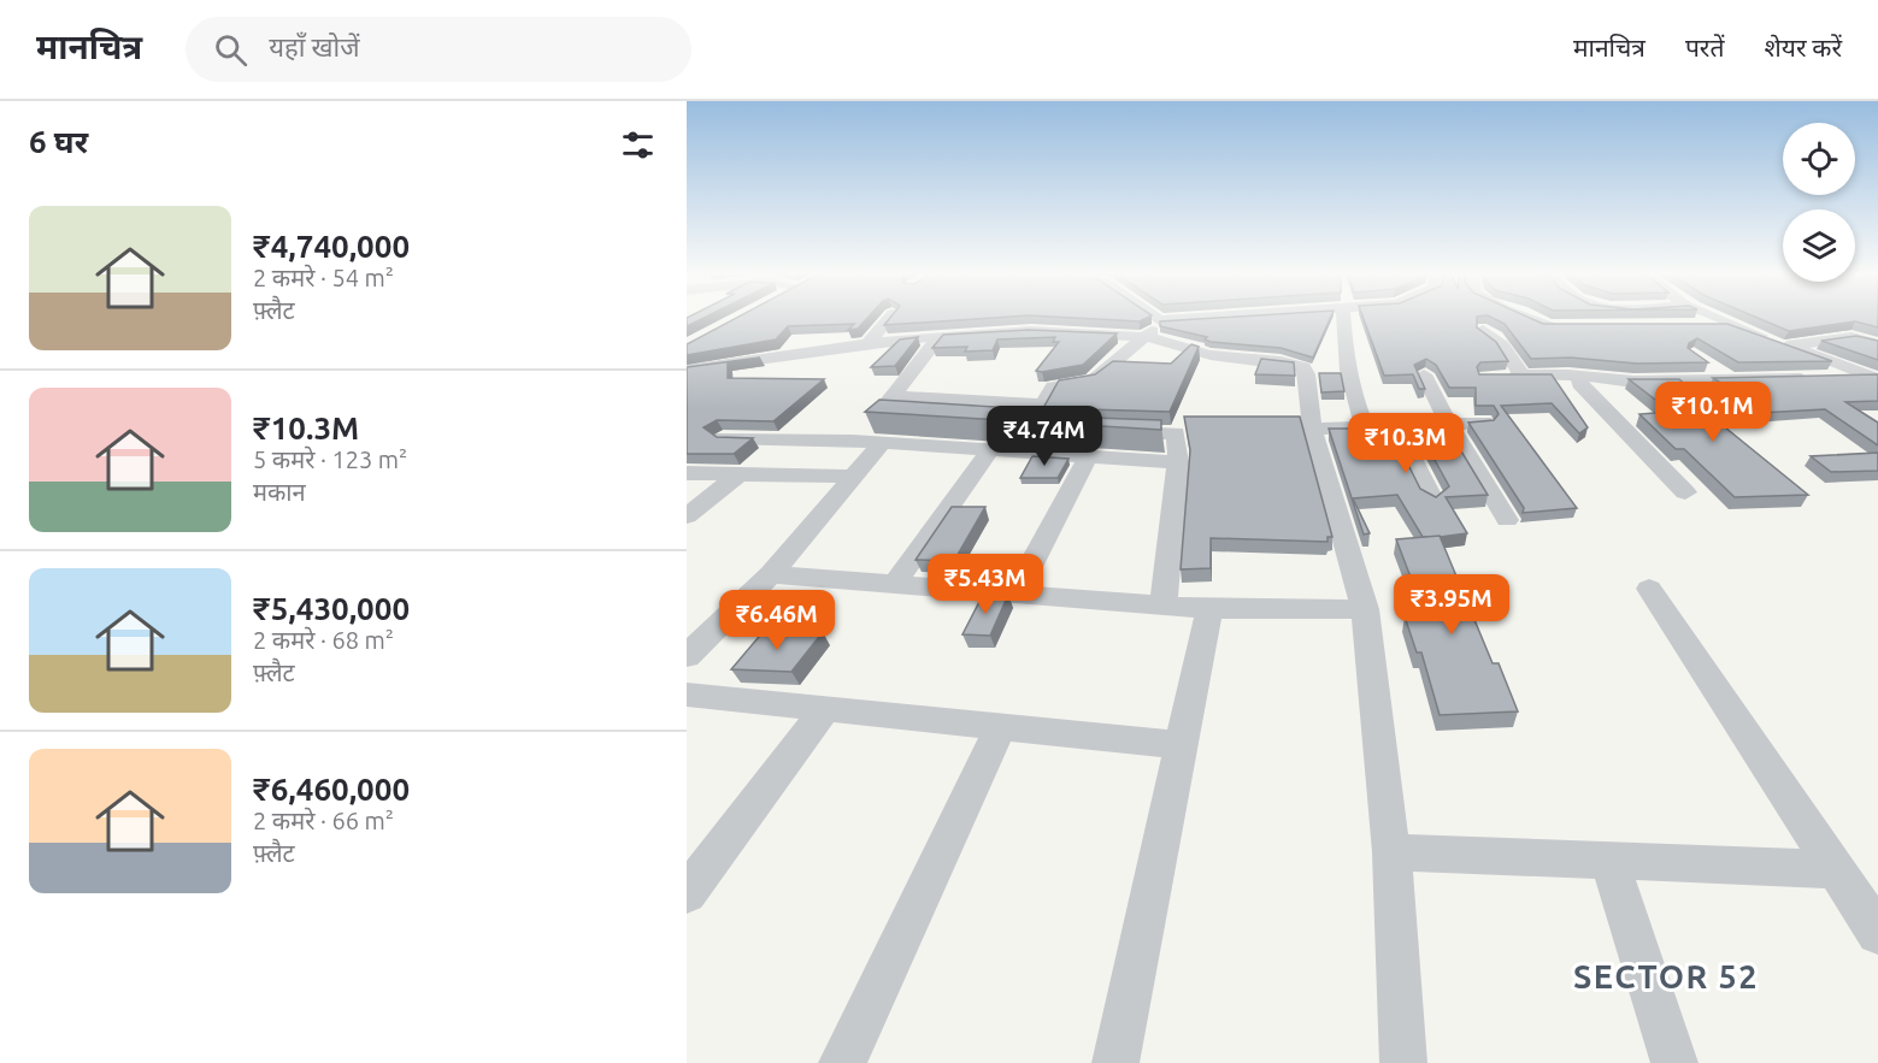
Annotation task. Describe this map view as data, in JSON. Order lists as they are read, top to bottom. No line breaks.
{"districts":["SECTOR 52"],"page":{"header":"मानचित्र","search":"यहाँ खोजें","nav":["मानचित्र","परतें","शेयर करें"],"heading":"6 घर","list":[{"name":"₹4,740,000","note":"2 कमरे · 54 m² · फ़्लैट"},{"name":"₹10.3M","note":"5 कमरे · 123 m² · मकान"},{"name":"₹5,430,000","note":"2 कमरे · 68 m² · फ़्लैट"},{"name":"₹6,460,000","note":"2 कमरे · 66 m² · फ़्लैट"}],"price":["₹10.1M","₹4.74M","₹10.3M","₹5.43M","₹3.95M","₹6.46M"]}}
